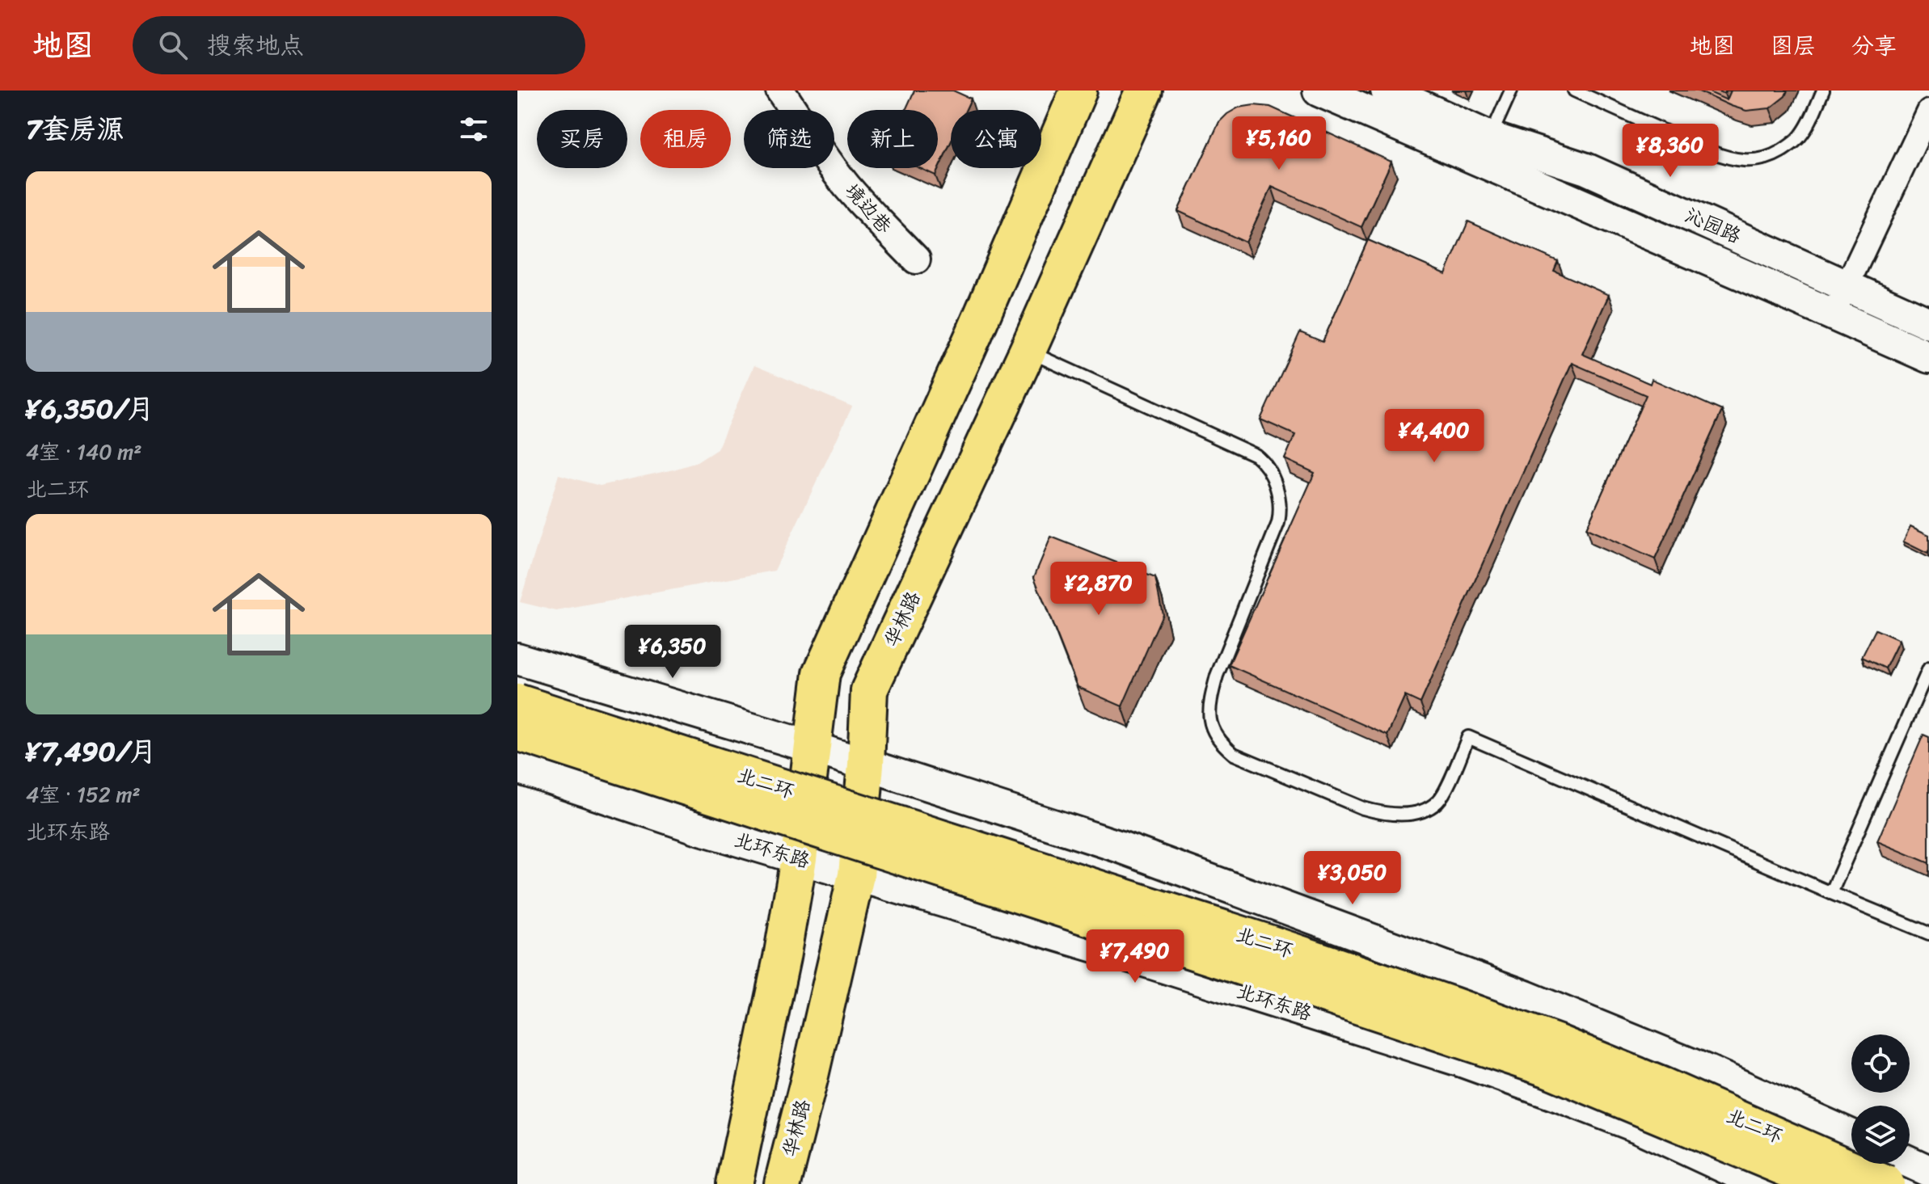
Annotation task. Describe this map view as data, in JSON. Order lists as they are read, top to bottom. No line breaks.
{"streets":{"main road":["沁园路","华林路","北二环","北环东路"],"street":["境边巷"]},"crossings":[["华林路","北环东路"]],"page":{"header":"地图","search":"搜索地点","nav":["地图","图层","分享"],"heading":"7套房源","chip":["买房","租房","筛选","新上","公寓"],"price":["¥5,160","¥8,360","¥4,400","¥2,870","¥6,350","¥3,050","¥7,490"],"list":[{"name":"¥6,350/月","note":"4室 · 140 m² · 北二环"},{"name":"¥7,490/月","note":"4室 · 152 m² · 北环东路"}]}}
